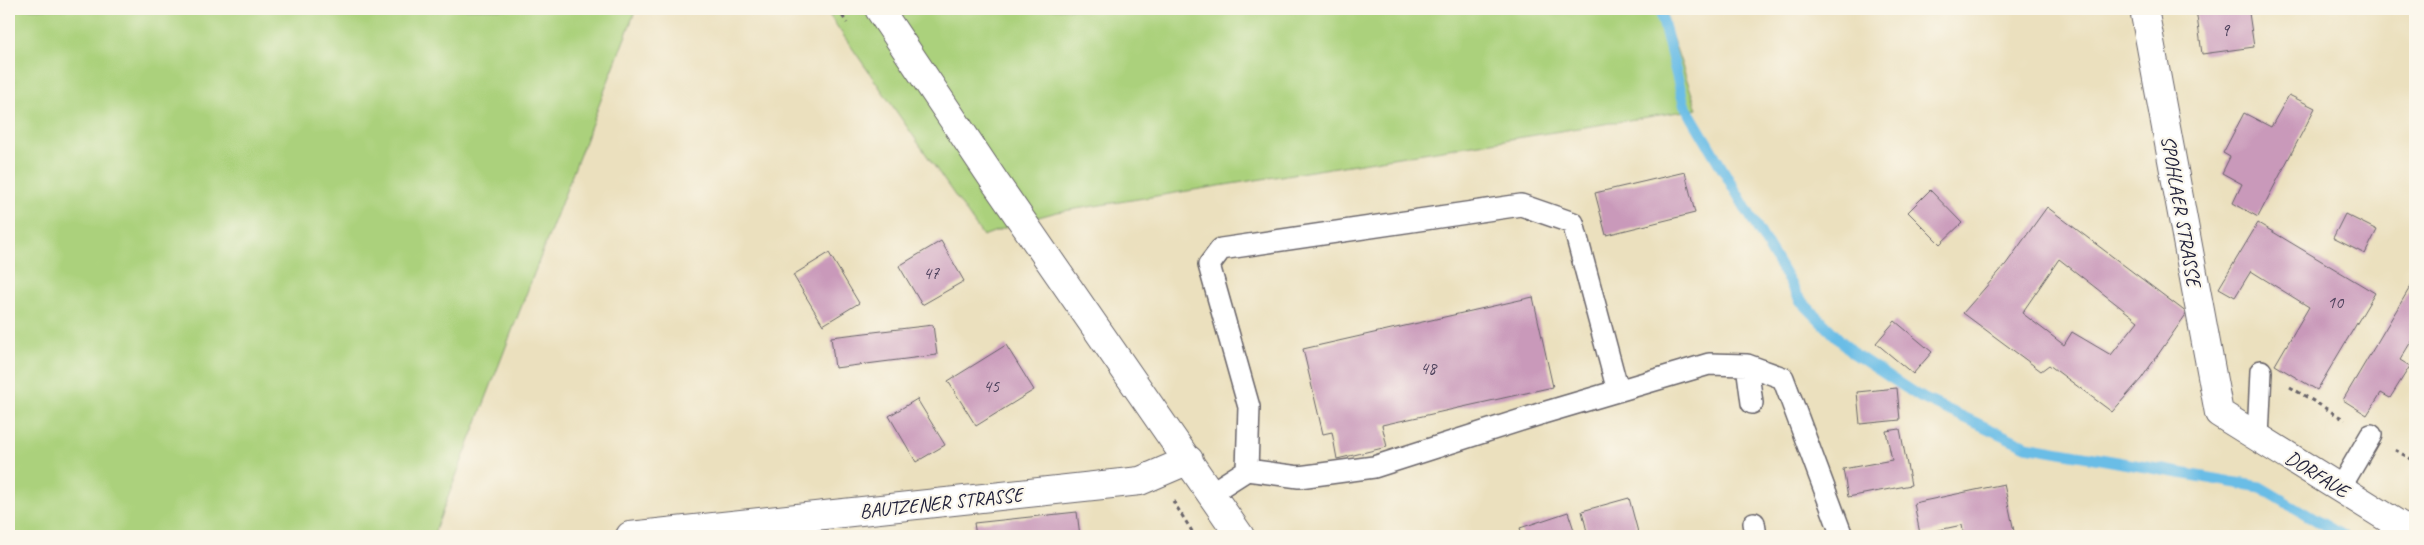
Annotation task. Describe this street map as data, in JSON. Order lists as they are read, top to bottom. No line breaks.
{"streets":{"street":["SPOHLAER STRASSE","DORFAUE","BAUTZENER STRASSE"]},"crossings":[["SPOHLAER STRASSE","DORFAUE"]],"house_numbers":["9","47","10","48","45"]}
